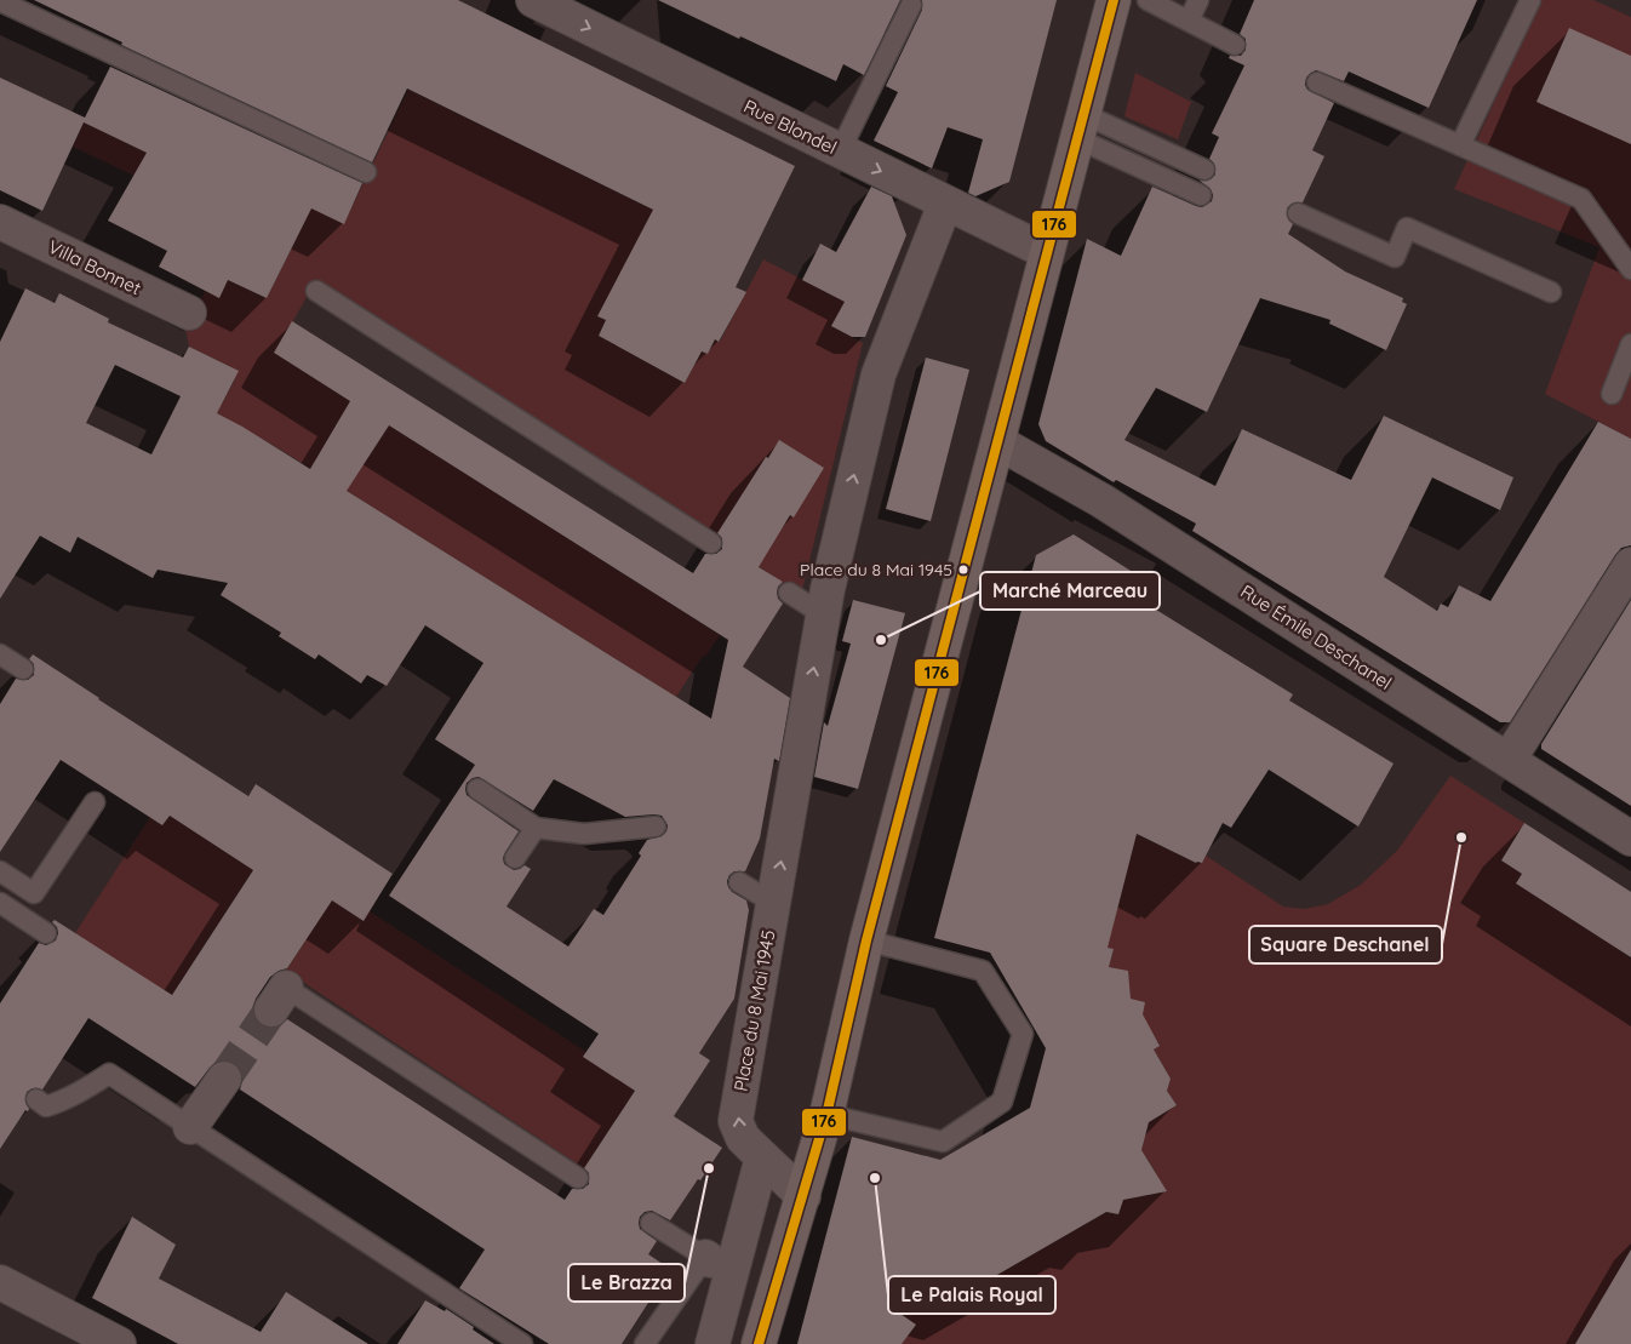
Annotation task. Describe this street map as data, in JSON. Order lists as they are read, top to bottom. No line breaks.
{"streets":{"street":["Rue Blondel","Villa Bonnet","Rue Émile Deschanel","Place du 8 Mai 1945"]},"crossings":[["Rue Blondel","Place du 8 Mai 1945"]],"one_way":["Rue Blondel"],"places":["Place du 8 Mai 1945","Marché Marceau","Square Deschanel","Le Brazza","Le Palais Royal"],"lines":["transit line 176"]}
